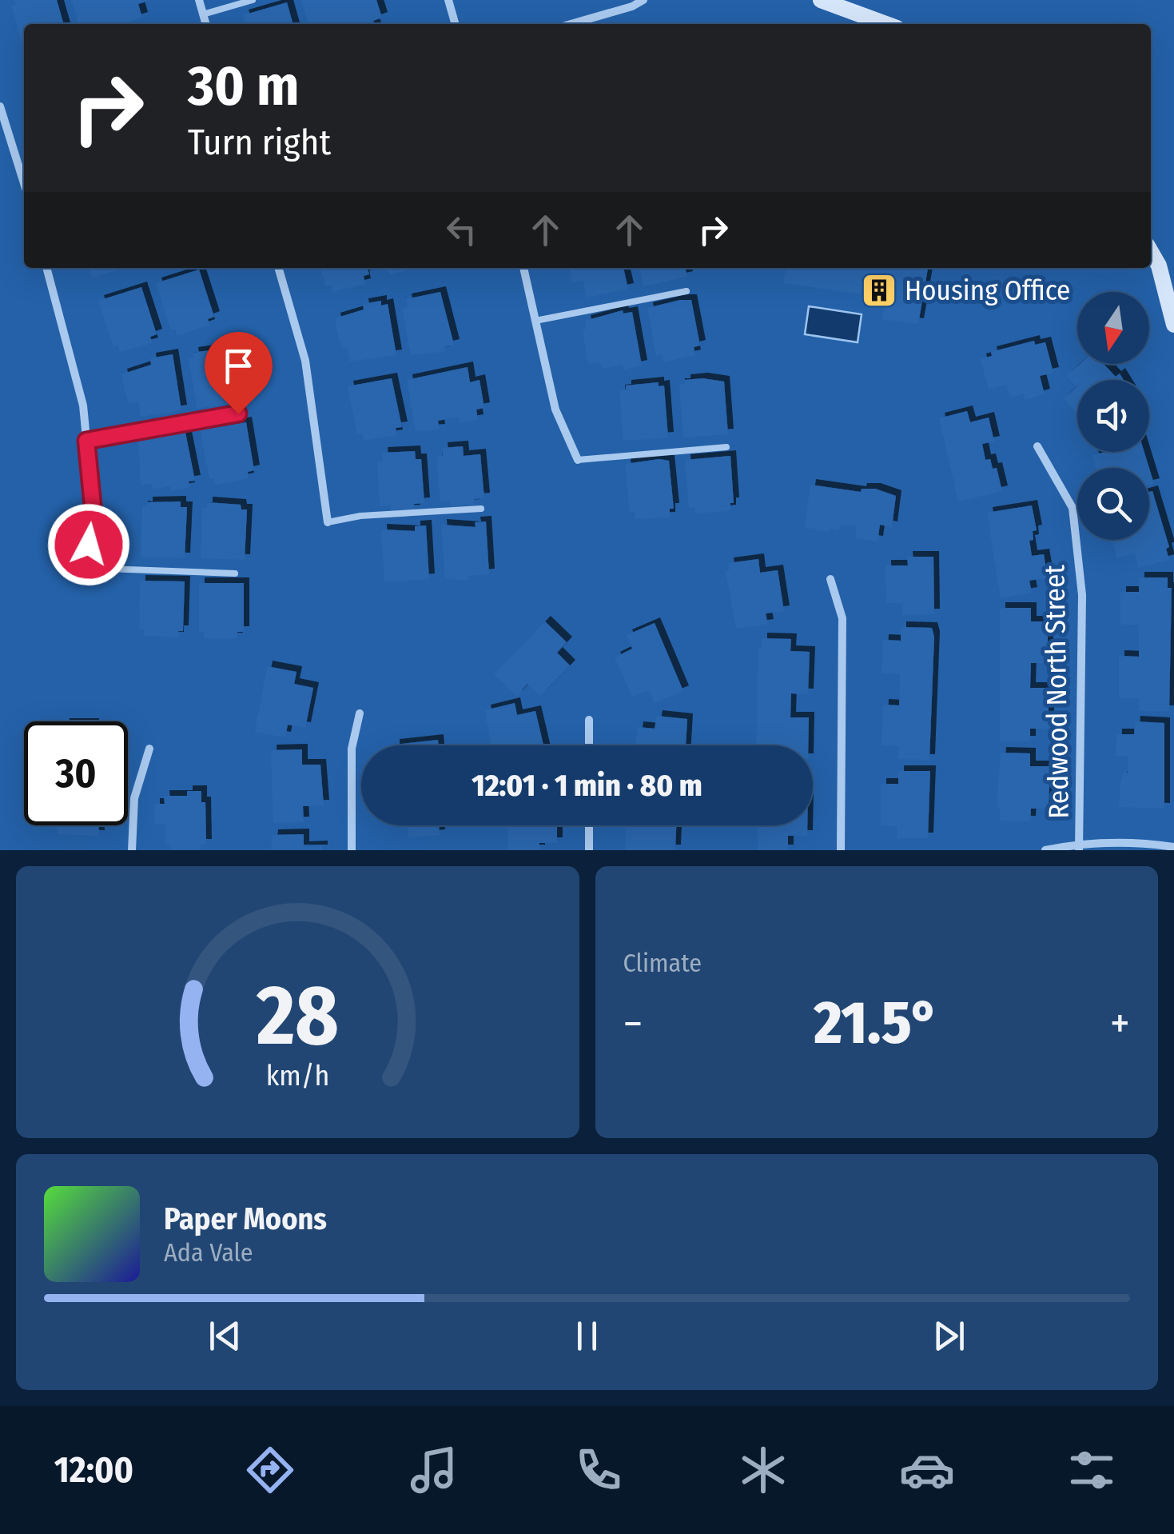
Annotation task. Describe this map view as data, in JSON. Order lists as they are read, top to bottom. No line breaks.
{"streets":{"street":["Redwood North Street"]},"places":{"building":["Housing Office"]},"north":"bottom","page":{"turn":["30 m","Turn right"],"limit":"30","trip":"12:01 · 1 min · 80 m","tile":"Climate","heat":["−","21.5°","+"],"song":["Paper Moons","Ada Vale"],"tabs":"12:00","gauge":["28","km/h"]}}
